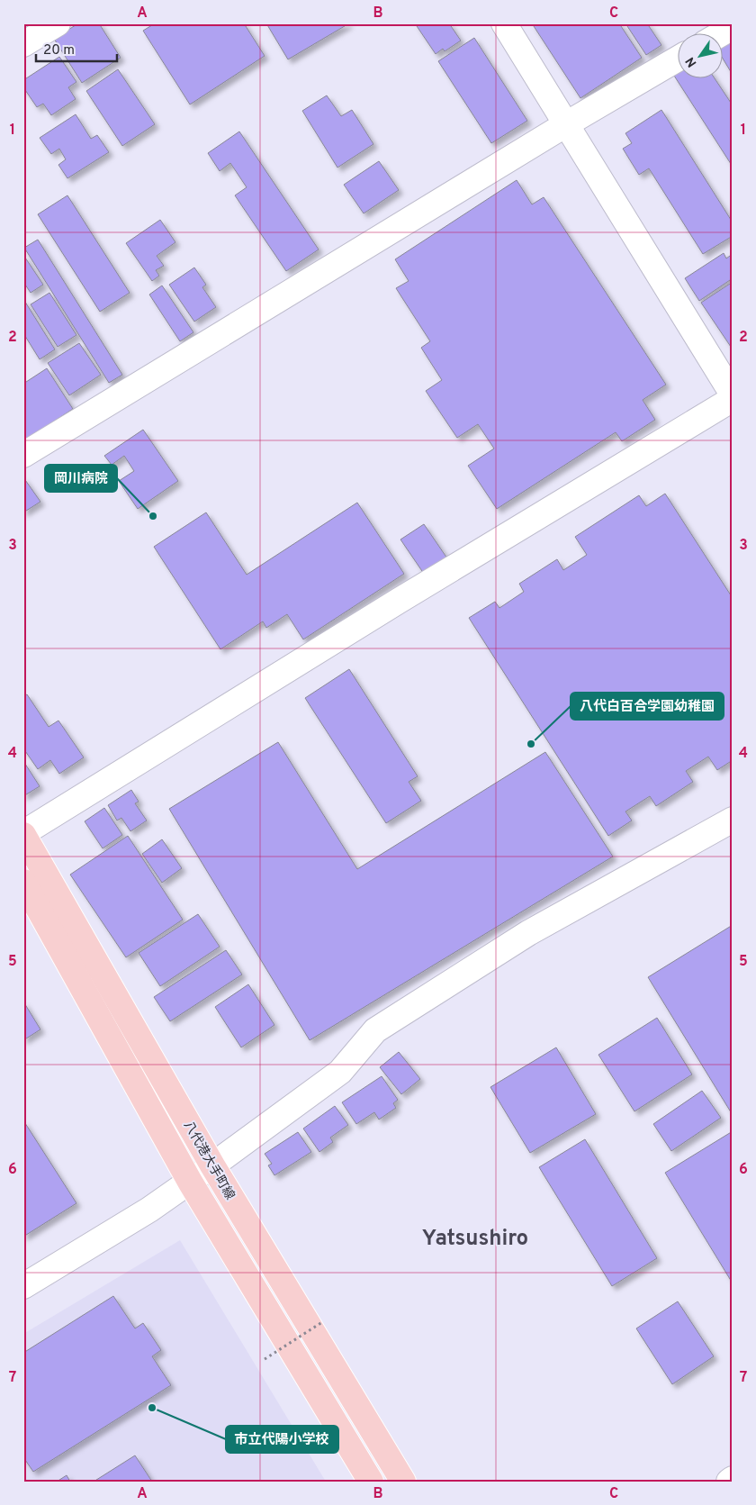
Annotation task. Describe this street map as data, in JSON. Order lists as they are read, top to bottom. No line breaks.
{"streets":{"main road":["八代港大手町線"]},"districts":["Yatsushiro"],"places":["岡川病院","八代白百合学園幼稚園","市立代陽小学校"],"scale_bar":"20 m","north":"bottom left","grid":{"columns":["A","B","C"],"rows":["1","2","3","4","5","6","7"]}}
